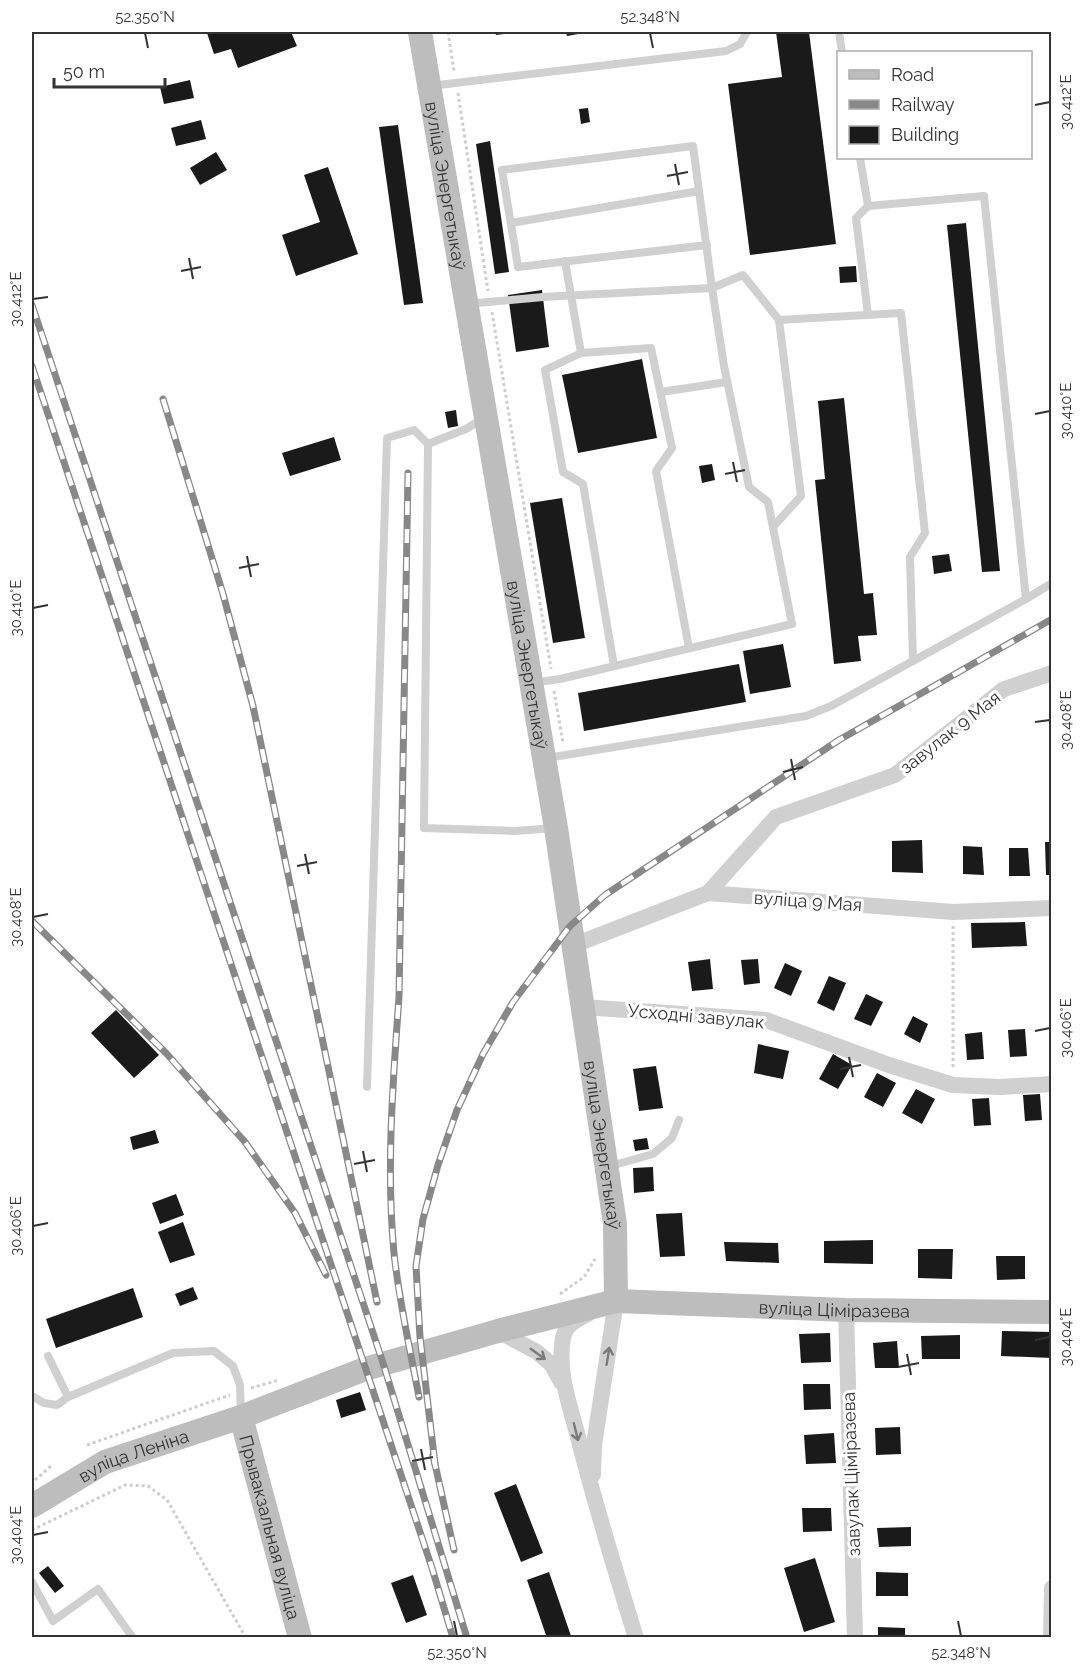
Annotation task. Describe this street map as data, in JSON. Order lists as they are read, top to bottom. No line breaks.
{"streets":{"main road":["вуліца Энергетыкаў","вуліца Ціміразева","вуліца Леніна","Прывакзальная вуліца"],"street":["завулак 9 Мая","вуліца 9 Мая","Усходні завулак","завулак Ціміразева"]},"crossings":[["вуліца Энергетыкаў","вуліца 9 Мая"],["вуліца Энергетыкаў","Усходні завулак"],["вуліца Энергетыкаў","вуліца Ціміразева"],["завулак 9 Мая","вуліца 9 Мая"],["вуліца Ціміразева","вуліца Леніна"],["вуліца Ціміразева","завулак Ціміразева"],["вуліца Леніна","Прывакзальная вуліца"]],"legend":["Road","Railway","Building"],"scale_bar":"50 m","coordinates":["52.350°N","52.348°N","30.412°E","30.410°E","30.408°E","30.406°E","30.404°E"]}
